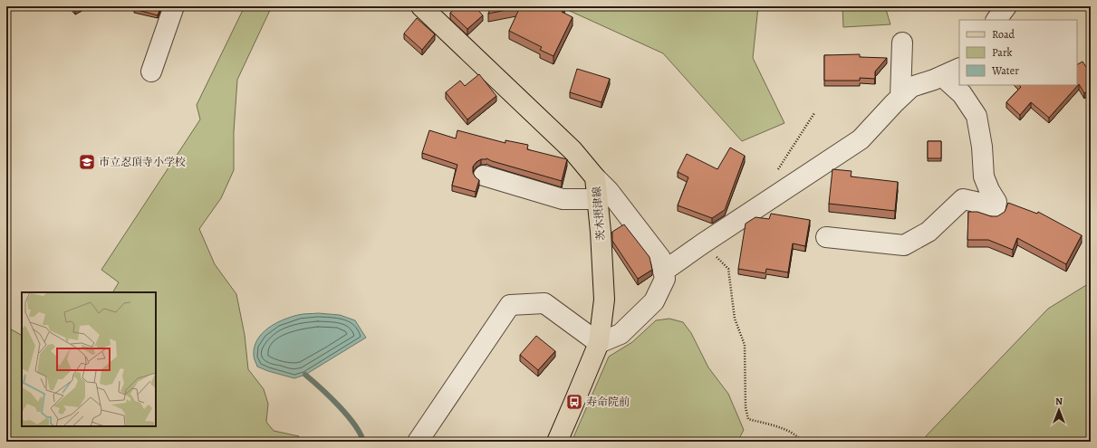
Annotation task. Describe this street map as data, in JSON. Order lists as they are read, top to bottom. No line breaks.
{"streets":{"main road":["茨木摂津線"]},"places":{"school or university":["市立忍頂寺小学校"],"bus stop":["寿命院前"]},"legend":["Road","Park","Water"],"north":"top"}
